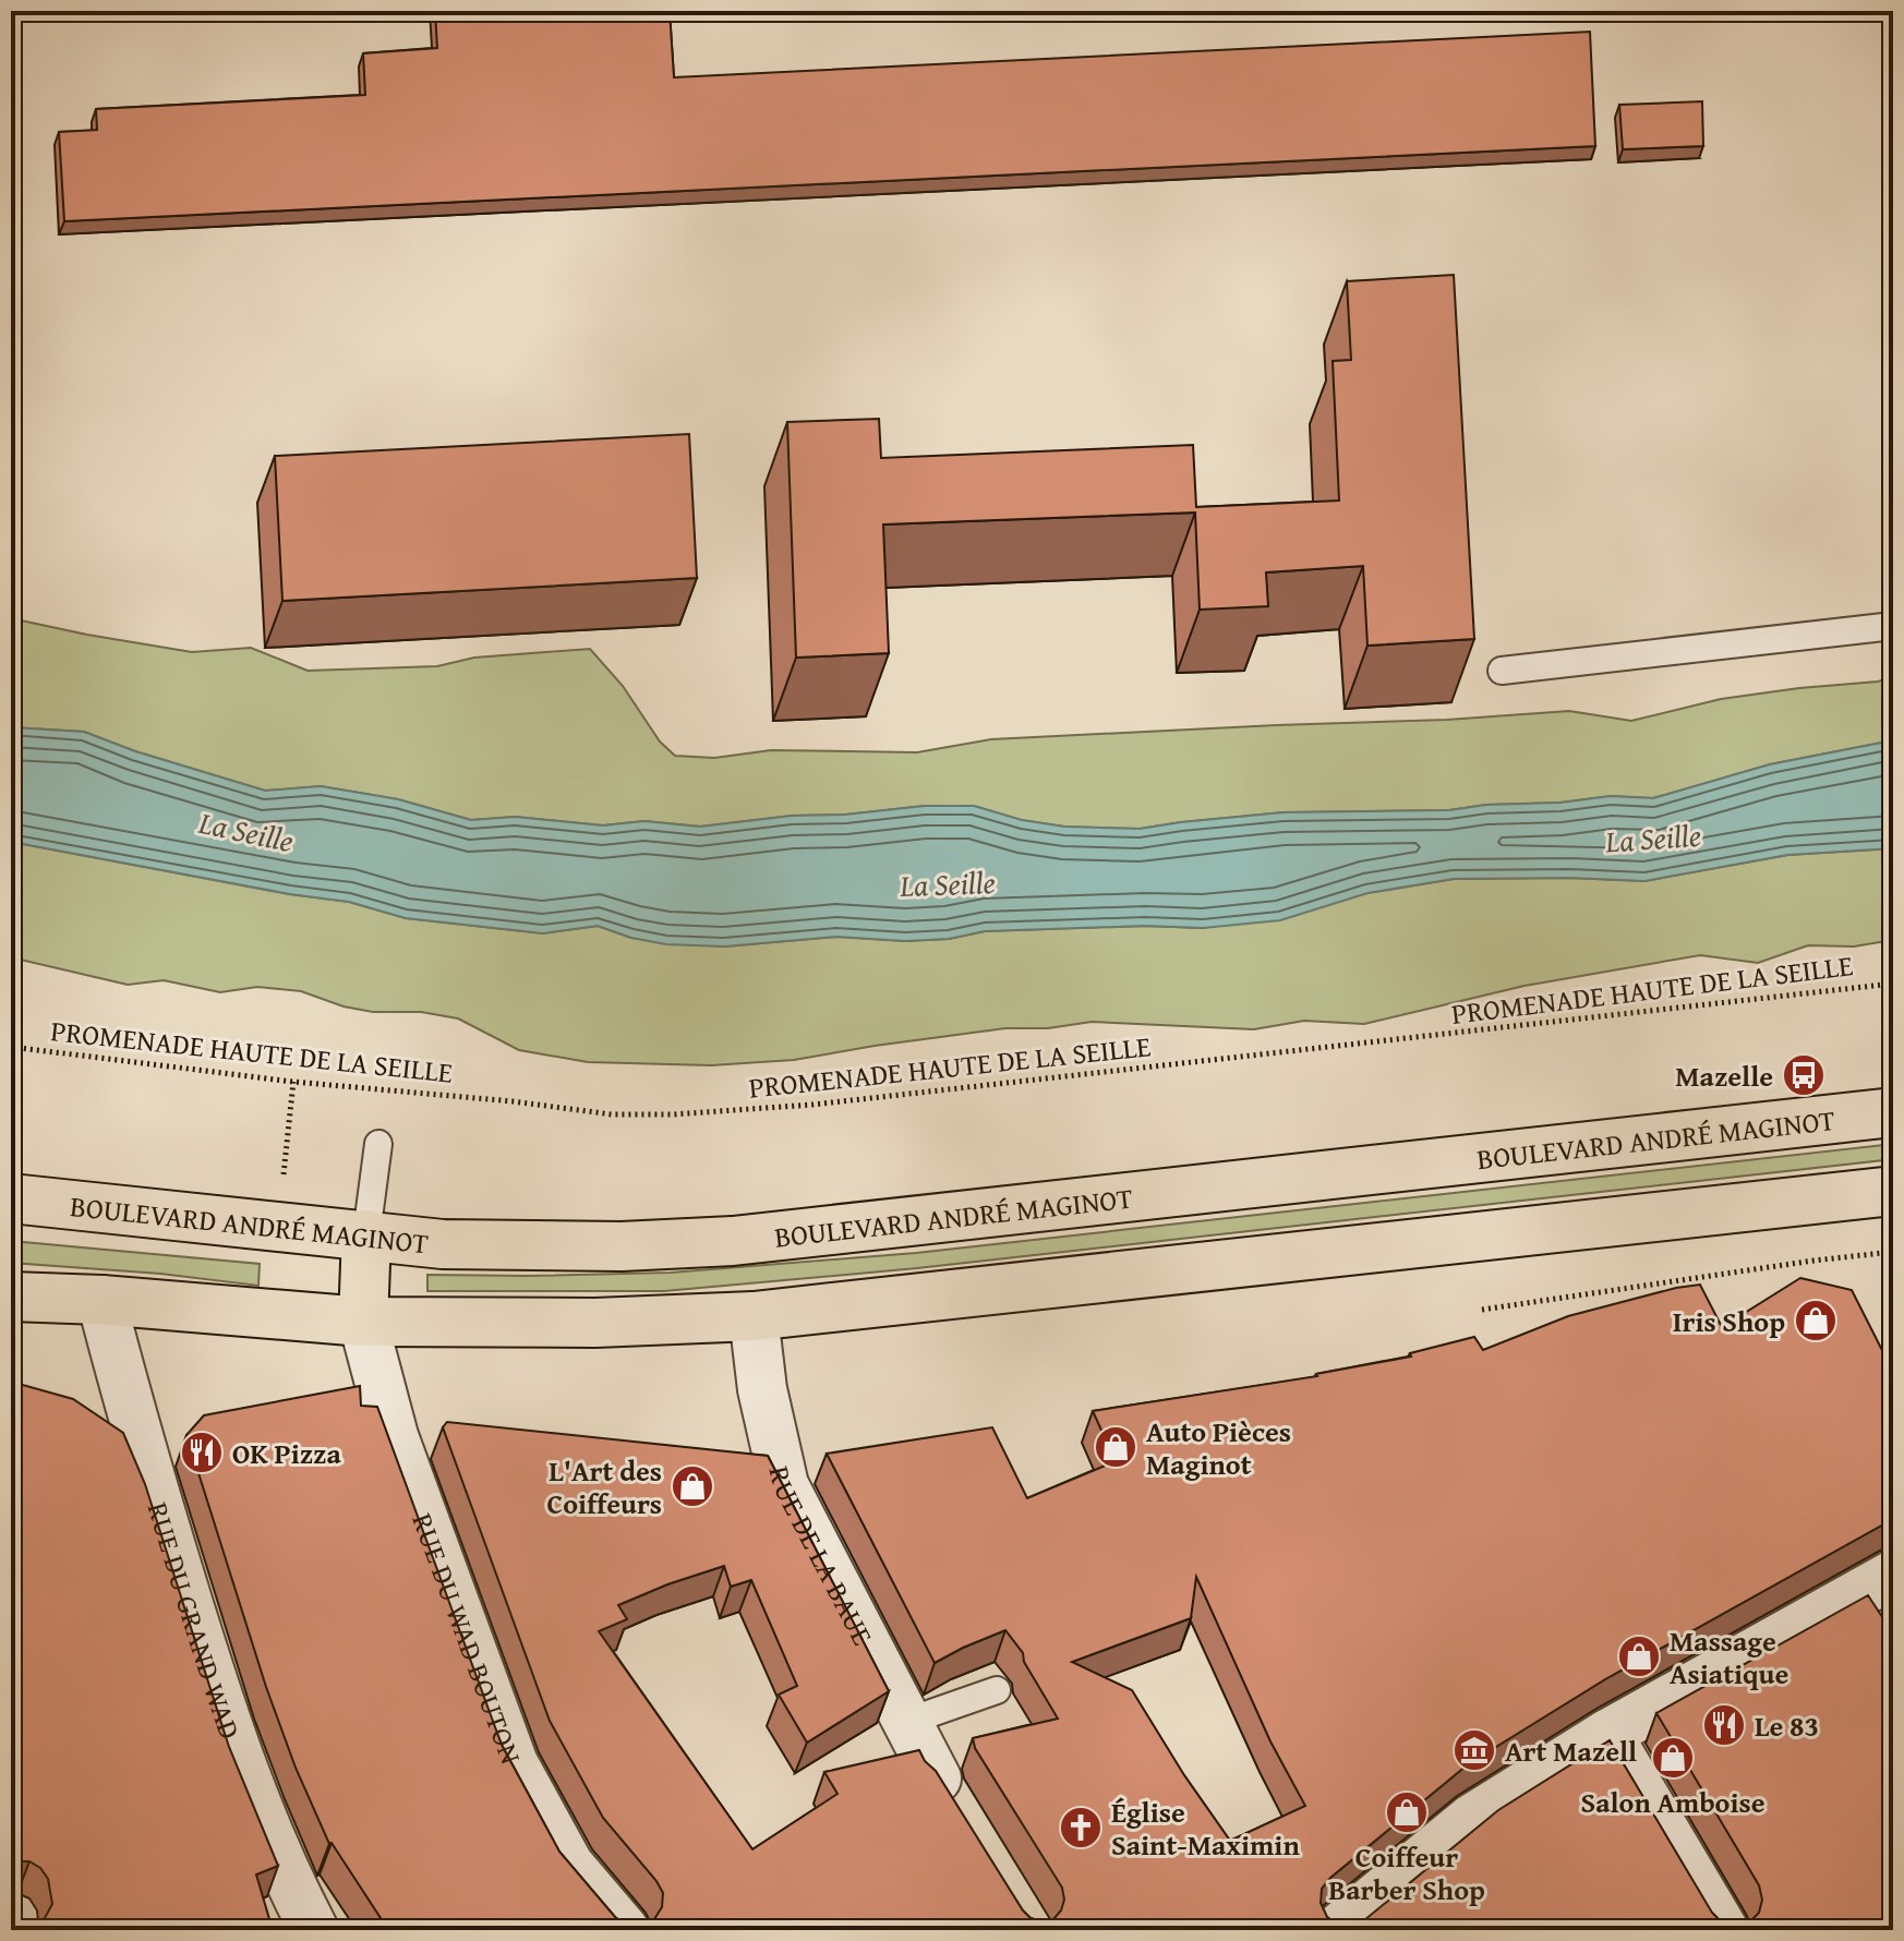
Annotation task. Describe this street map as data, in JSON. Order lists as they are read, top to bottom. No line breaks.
{"streets":{"main road":["BOULEVARD ANDRÉ MAGINOT"],"street":["RUE DE LA BAUE","RUE DU GRAND WAD","RUE DU WAD BOUTON"],"path":["PROMENADE HAUTE DE LA SEILLE"]},"water":["La Seille"],"places":{"bus stop":["Mazelle"],"shop":["Iris Shop","Auto Pièces Maginot","L'Art des Coiffeurs","Massage Asiatique","Salon Amboise","Coiffeur Barber Shop"],"restaurant":["OK Pizza","Le 83"],"museum":["Art Mazell"],"church":["Église Saint-Maximin"]}}
